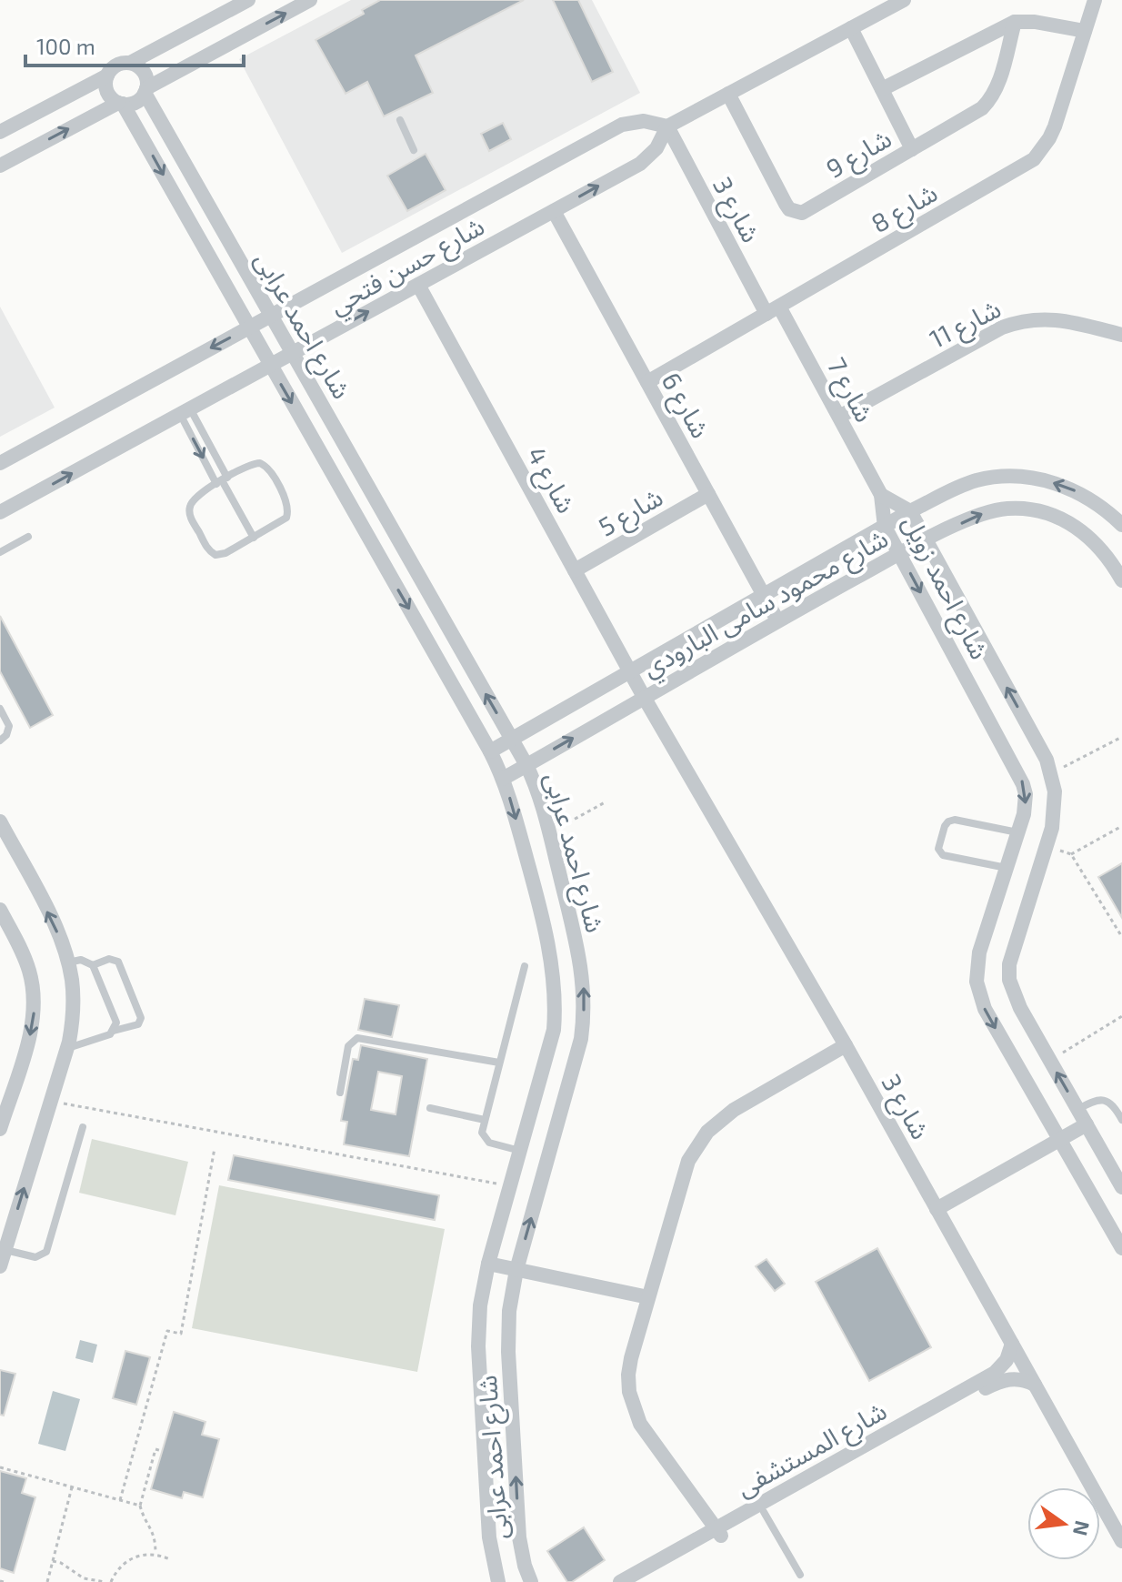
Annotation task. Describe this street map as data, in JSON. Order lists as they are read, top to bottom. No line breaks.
{"streets":{"street":["شارع 9","شارع 8","شارع 3","شارع حسن فتحي","شارع 11","شارع احمد عرابى","شارع 7","شارع 6","شارع 4","شارع 5","شارع احمد زويل","شارع محمود سامى البارودي","شارع المستشفى"]},"crossings":[["شارع 9","شارع حسن فتحي"],["شارع 8","شارع 3"],["شارع 8","شارع 7"],["شارع 8","شارع 6"],["شارع 3","شارع حسن فتحي"],["شارع 3","شارع 7"],["شارع 3","شارع 4"],["شارع 3","شارع محمود سامى البارودي"],["شارع 3","شارع المستشفى"],["شارع حسن فتحي","شارع احمد عرابى"],["شارع حسن فتحي","شارع 6"],["شارع حسن فتحي","شارع 4"],["شارع 11","شارع 7"],["شارع احمد عرابى","شارع محمود سامى البارودي"],["شارع 7","شارع احمد زويل"],["شارع 6","شارع 5"],["شارع 6","شارع محمود سامى البارودي"],["شارع 4","شارع 5"],["شارع 4","شارع محمود سامى البارودي"],["شارع احمد زويل","شارع محمود سامى البارودي"]],"scale_bar":"100 m","north":"right"}
